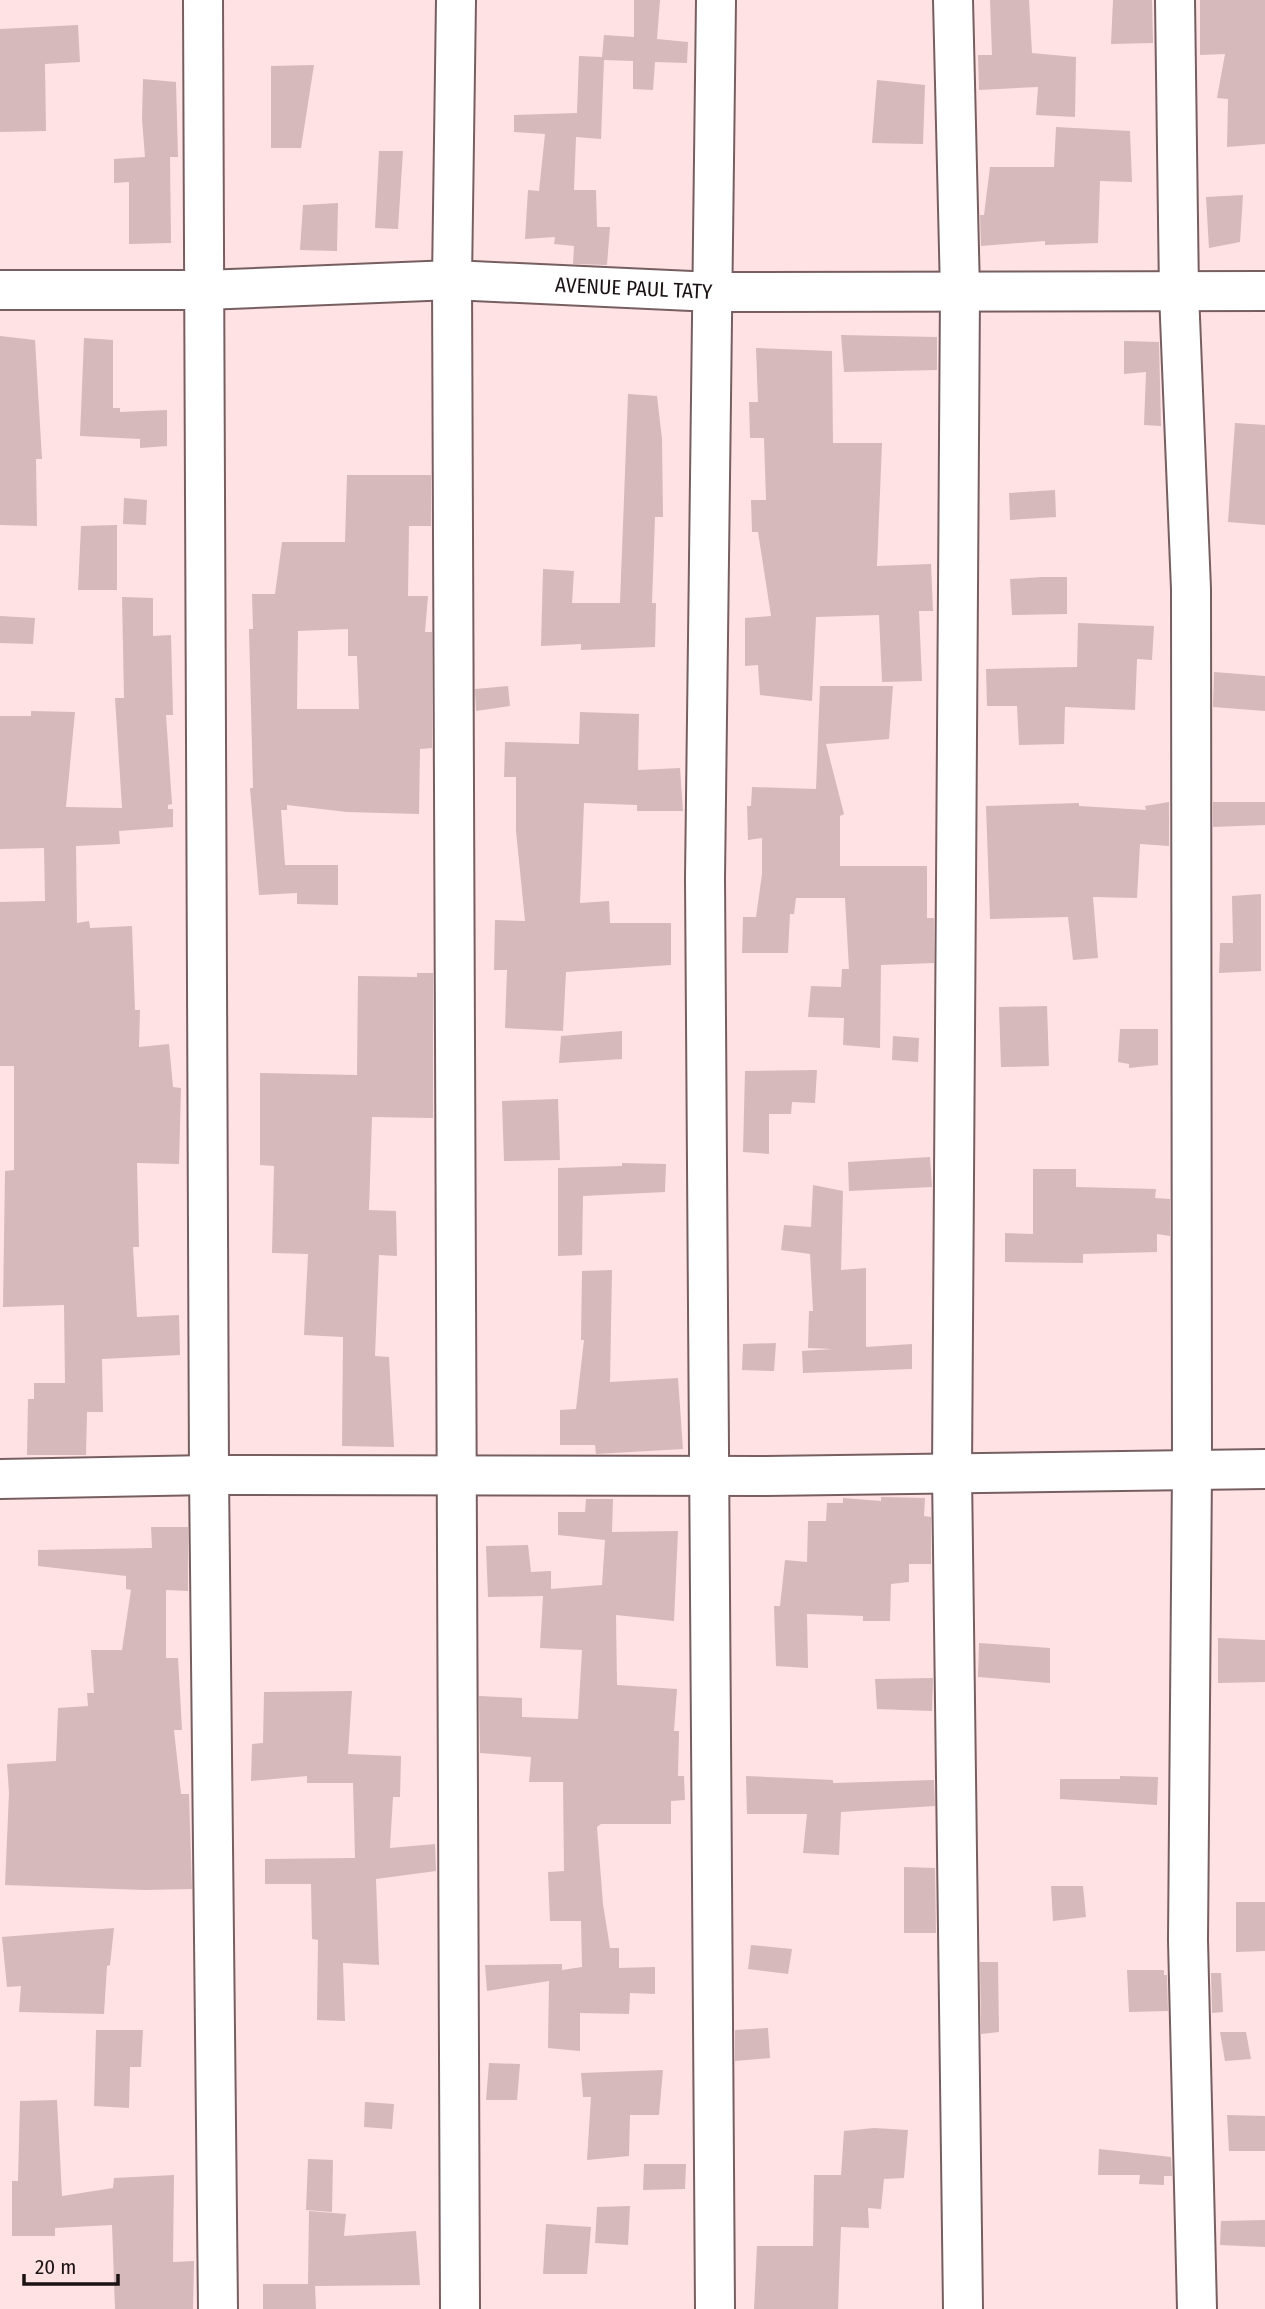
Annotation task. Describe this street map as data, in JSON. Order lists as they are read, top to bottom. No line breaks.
{"streets":{"street":["AVENUE PAUL TATY"]},"scale_bar":"20 m"}
